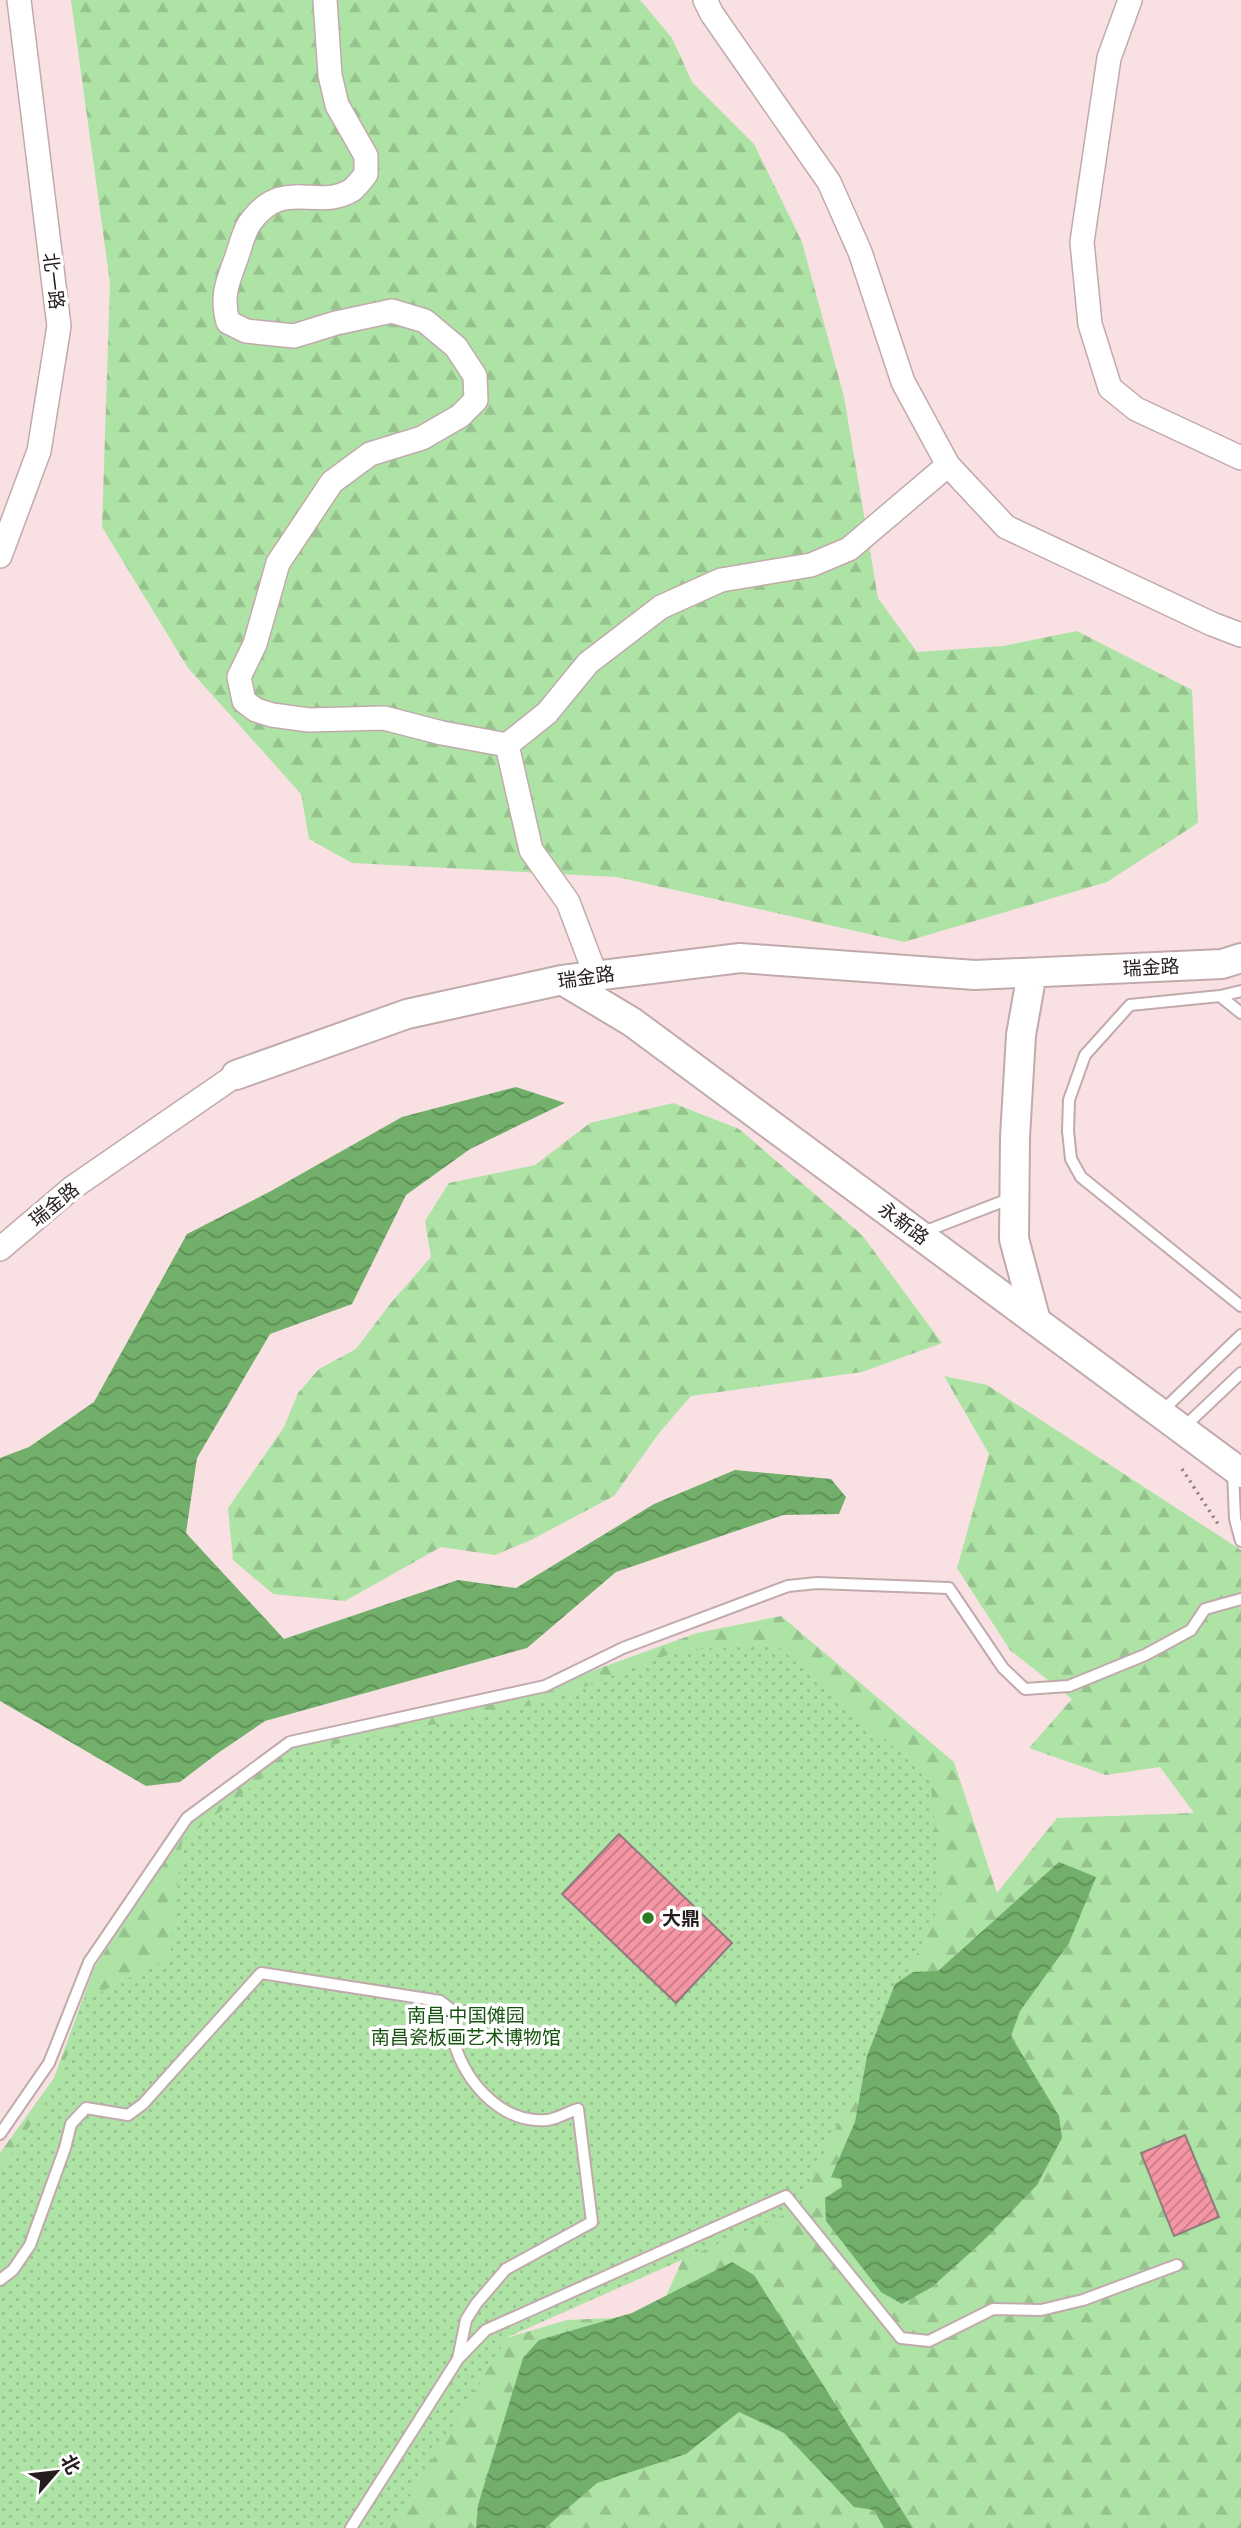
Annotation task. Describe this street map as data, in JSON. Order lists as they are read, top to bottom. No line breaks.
{"streets":{"street":["北一路","瑞金路","永新路"]},"crossings":[["瑞金路","永新路"]],"parks":["南昌·中国傩园 南昌瓷板画艺术博物馆"],"places":["大鼎"],"north":"top right"}
